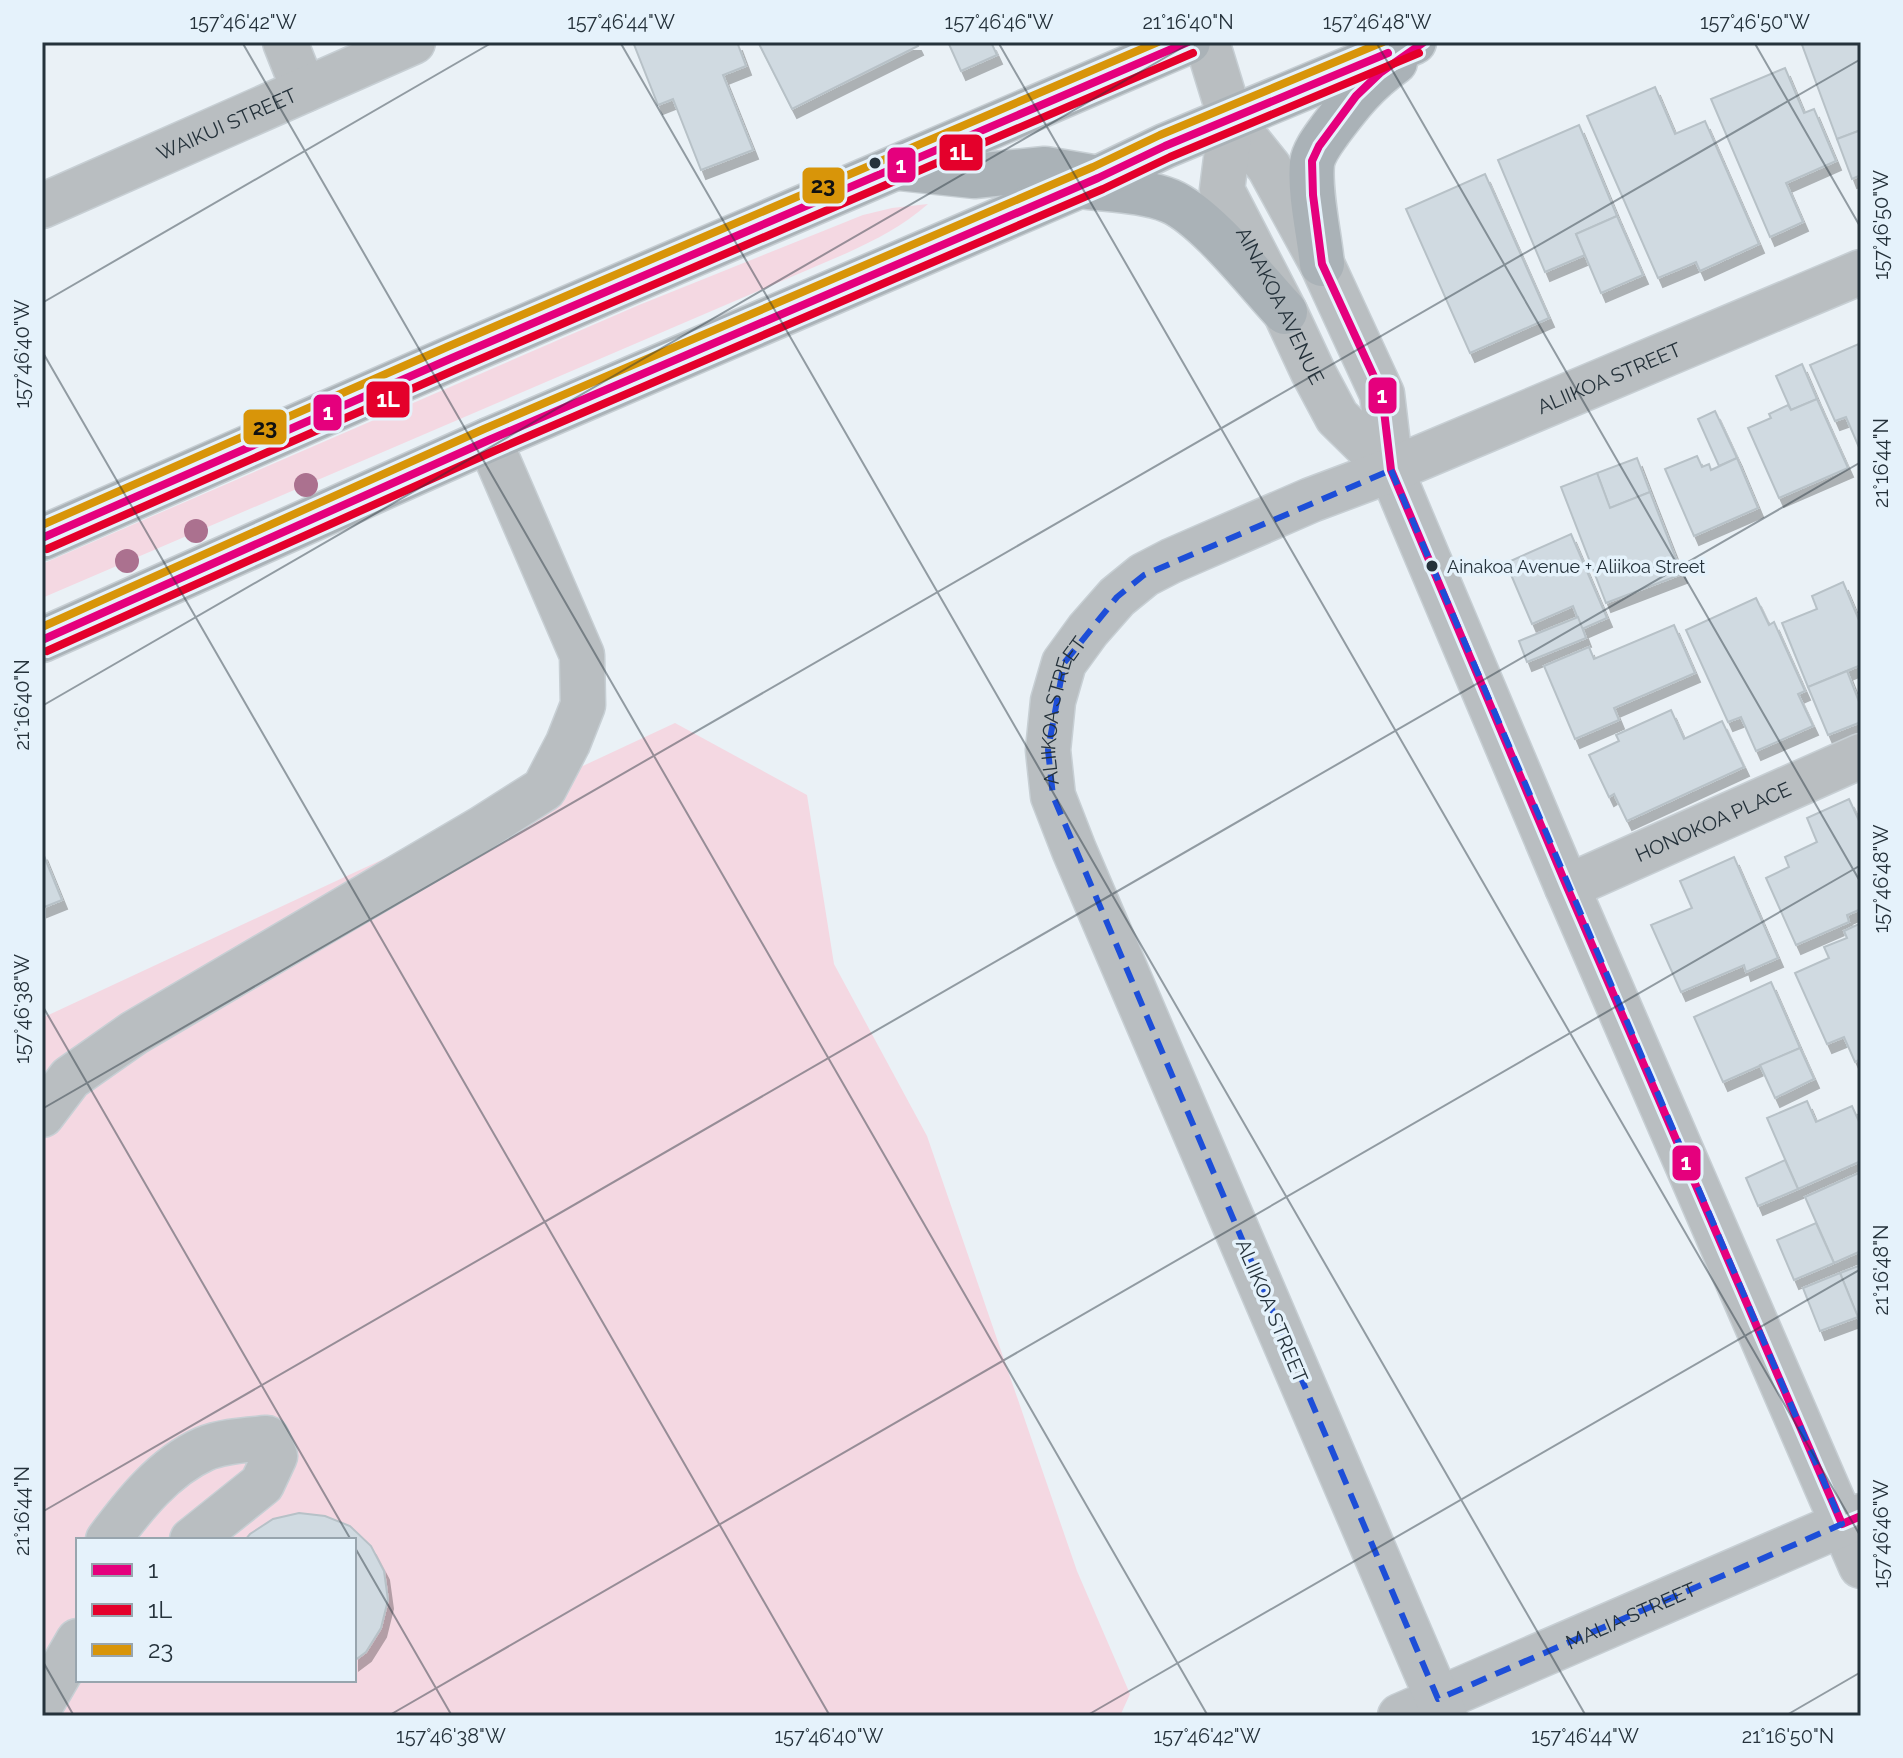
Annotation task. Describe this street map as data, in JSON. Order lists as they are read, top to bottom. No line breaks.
{"streets":{"street":["WAIKUI STREET","AINAKOA AVENUE","ALIIKOA STREET","HONOKOA PLACE","MALIA STREET"]},"crossings":[["AINAKOA AVENUE","ALIIKOA STREET"],["AINAKOA AVENUE","HONOKOA PLACE"],["AINAKOA AVENUE","MALIA STREET"],["ALIIKOA STREET","MALIA STREET"]],"places":["Ainakoa Avenue + Aliikoa Street"],"lines":["transit line 1","transit line 23","transit line 1L"],"legend":["1","1L","23"],"coordinates":["157°46'42\"W","157°46'44\"W","157°46'46\"W","21°16'40\"N","157°46'48\"W","157°46'50\"W","157°46'40\"W","21°16'44\"N","157°46'38\"W","21°16'48\"N","21°16'50\"N"]}
